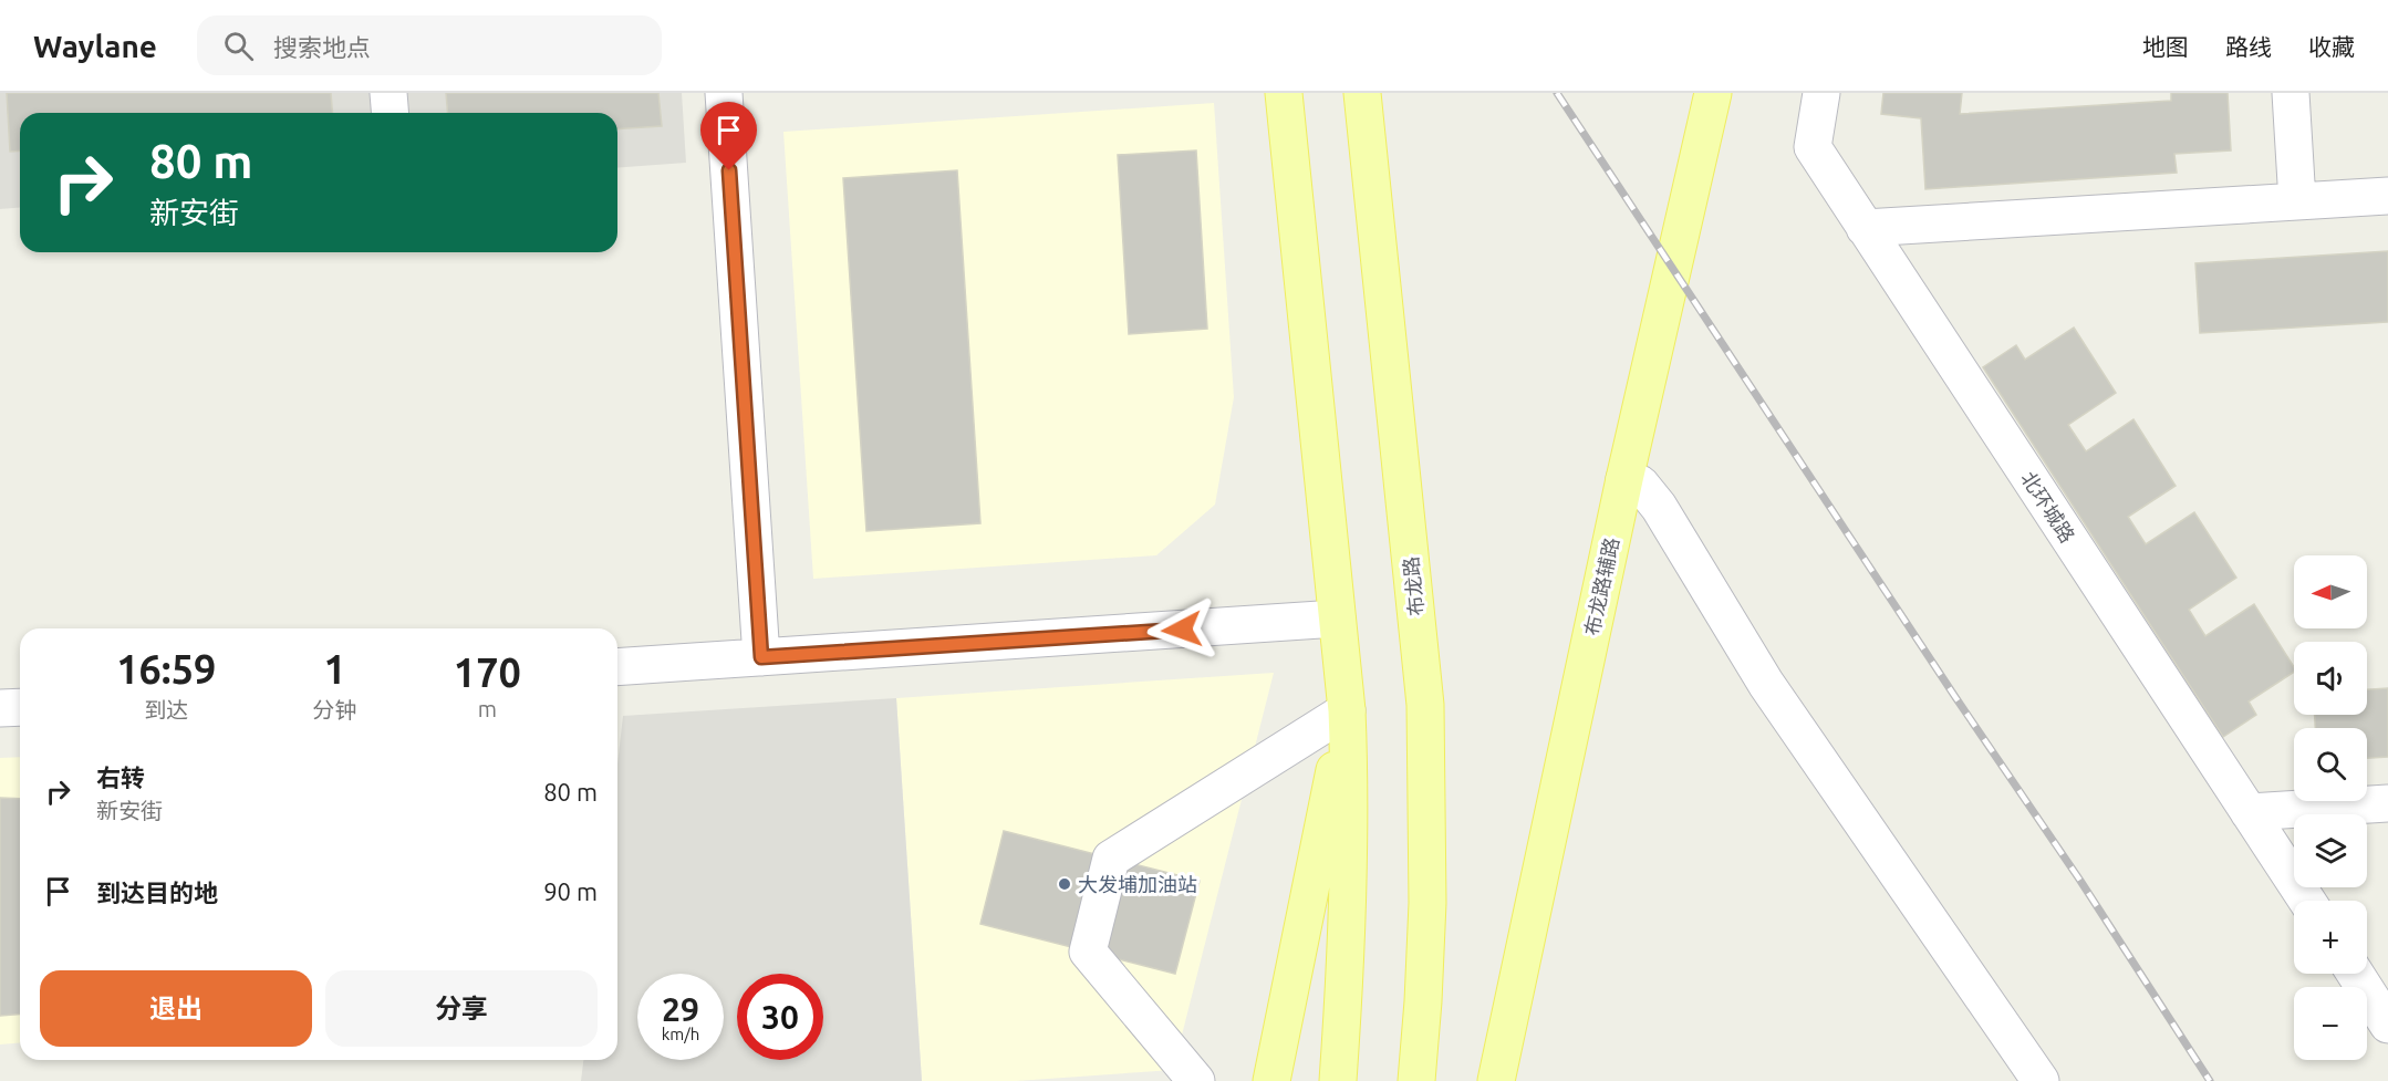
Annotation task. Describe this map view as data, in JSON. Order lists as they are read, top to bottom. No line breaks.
{"streets":{"main road":["布龙路","布龙路辅路"],"street":["北环城路"]},"places":["大发埔加油站"],"north":"left","page":{"header":"Waylane","search":"搜索地点","nav":["地图","路线","收藏"],"turn":["80 m","新安街"],"map_buttons":["+","−"],"eta":["16:59","到达","1","分钟","170","m"],"list":[{"name":"右转","note":"新安街","value":"80 m"},{"name":"到达目的地","value":"90 m"}],"buttons":["退出","分享"],"speed":"29 km/h","limit":"30"}}
